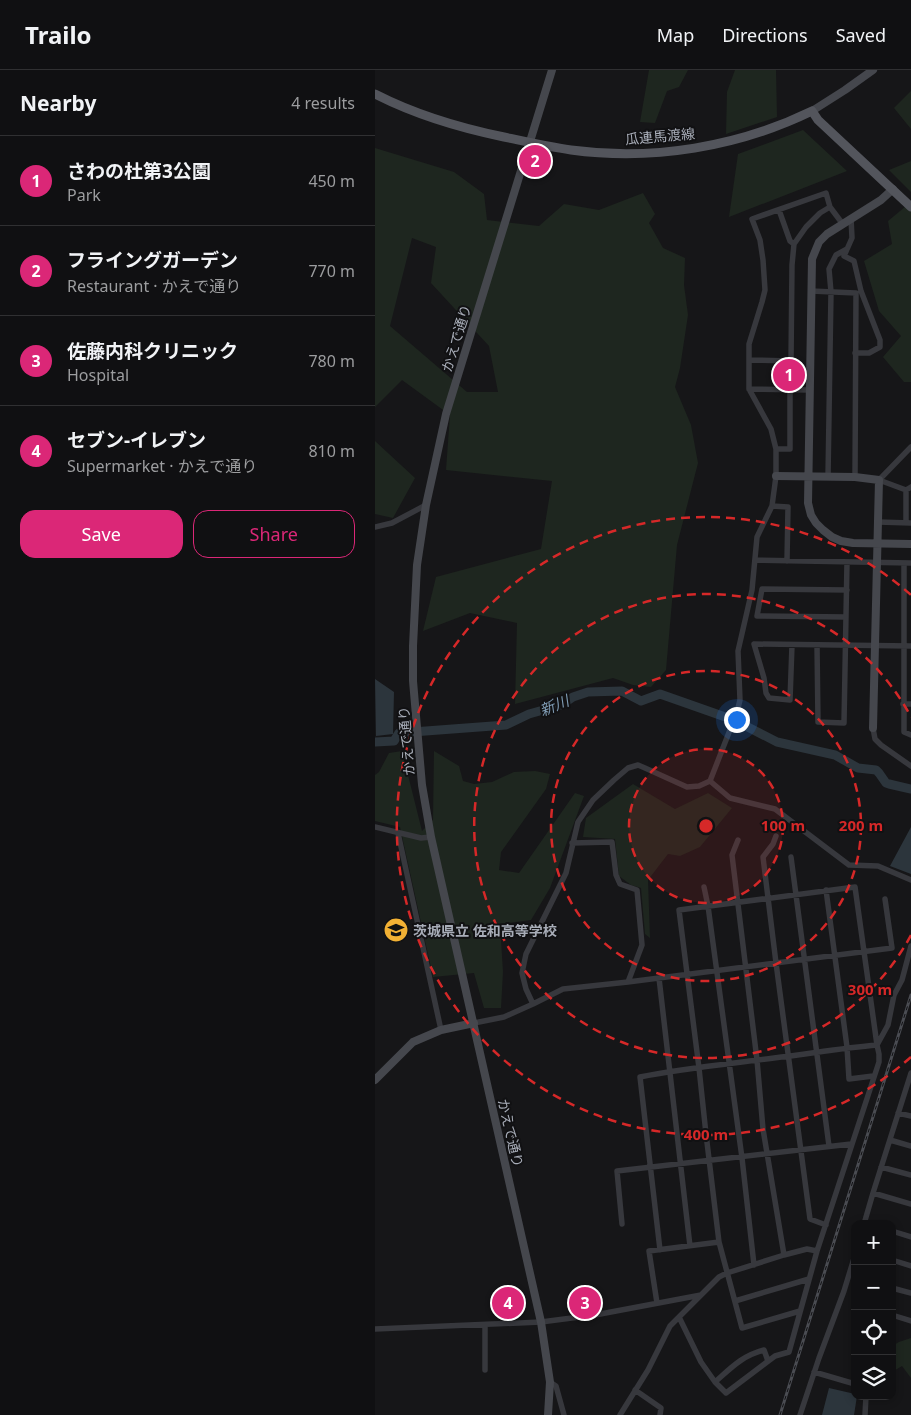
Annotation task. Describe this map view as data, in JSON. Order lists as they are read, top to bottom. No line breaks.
{"streets":{"main road":["瓜連馬渡線"],"street":["かえで通り"]},"crossings":[["瓜連馬渡線","かえで通り"]],"water":["新川"],"places":{"school or university":["茨城県立 佐和高等学校"]},"page":{"header":"Trailo","nav":["Map","Directions","Saved"],"heading":["Nearby","4 results"],"list":[{"mark":"1","name":"さわの杜第3公園","note":"Park","value":"450 m"},{"mark":"2","name":"フライングガーデン","note":"Restaurant · かえで通り","value":"770 m"},{"mark":"3","name":"佐藤内科クリニック","note":"Hospital","value":"780 m"},{"mark":"4","name":"セブン-イレブン","note":"Supermarket · かえで通り","value":"810 m"}],"pins":["2","1","3","4"],"buttons":["Save","Share"],"map_buttons":["+","−"]},"rings":["100 m","200 m","300 m","400 m"]}
